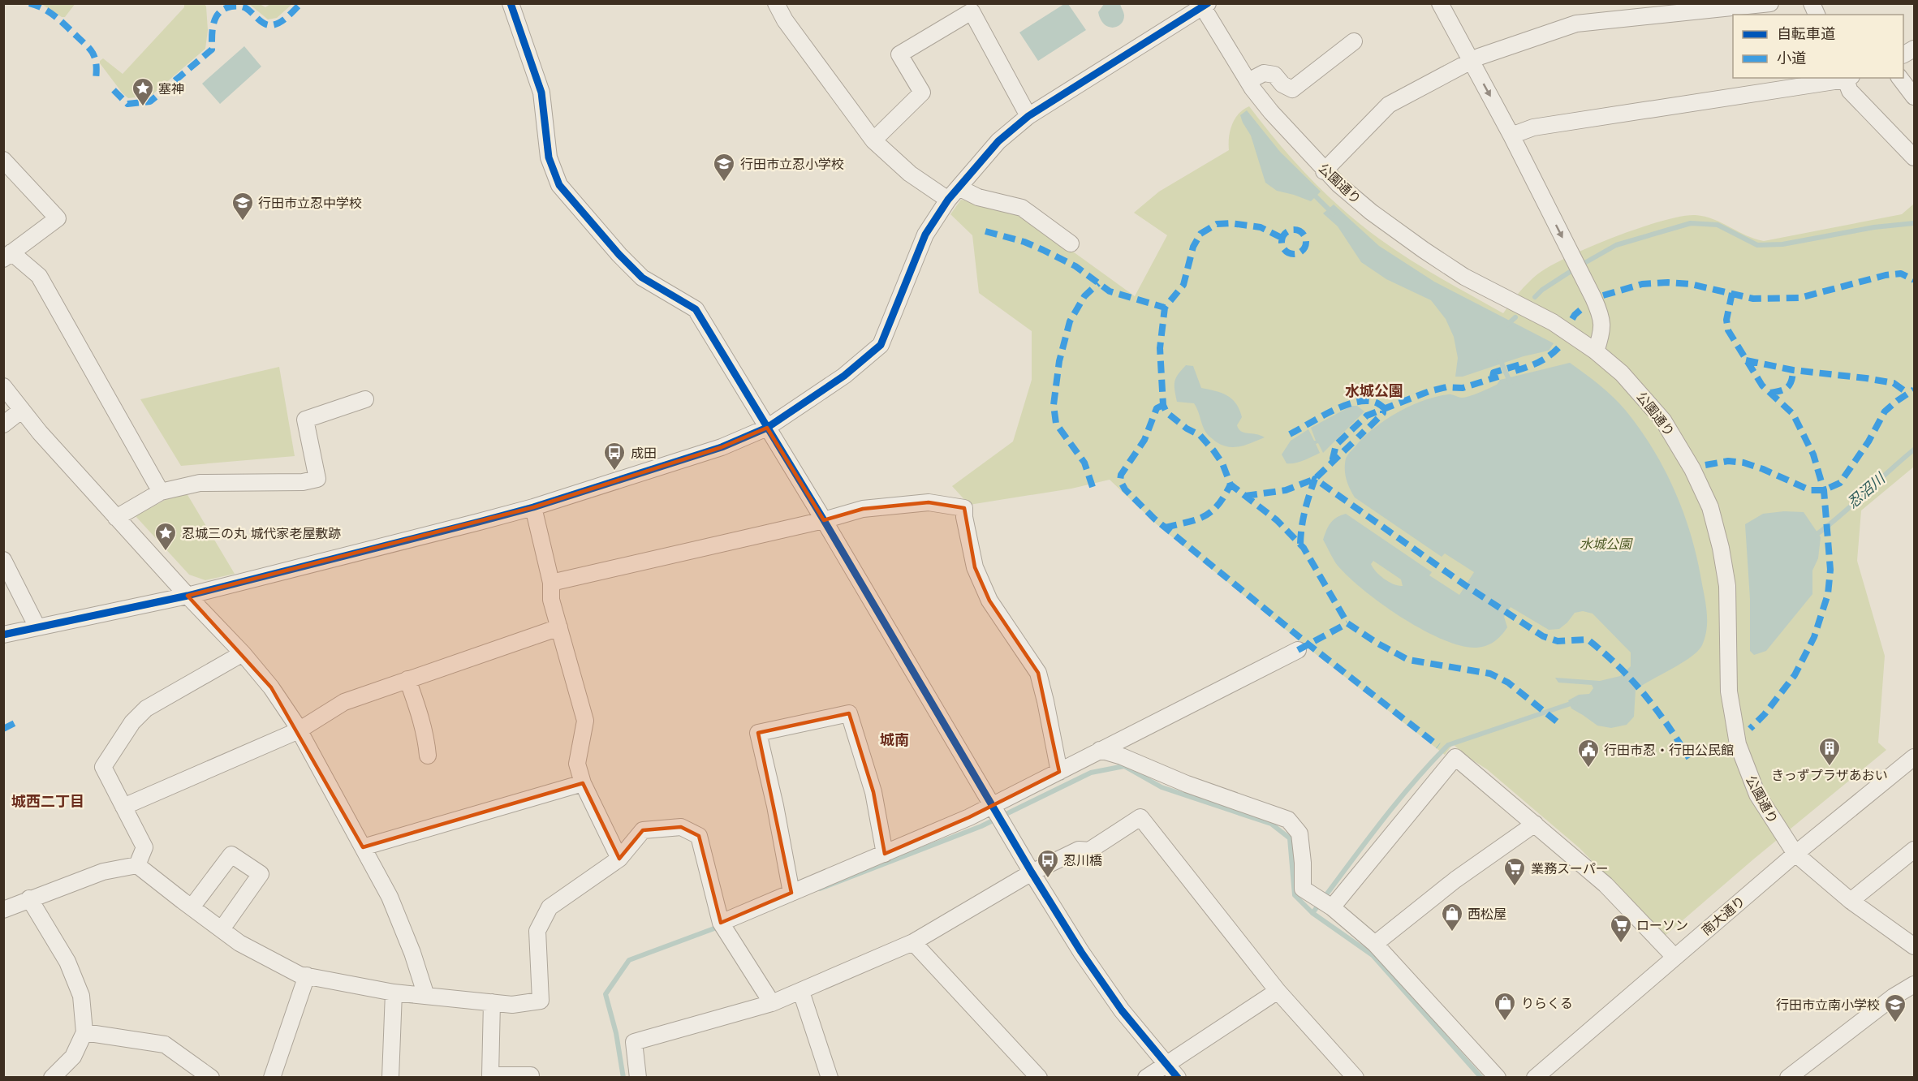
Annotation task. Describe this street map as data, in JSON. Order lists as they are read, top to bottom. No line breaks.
{"streets":{"street":["公園通り","南大通り"]},"crossings":[["公園通り","南大通り"]],"districts":["水城公園","城南","城西二丁目"],"water":["忍沼川"],"parks":["水城公園"],"places":{"place":["塞神","忍城三の丸 城代家老屋敷跡"],"school or university":["行田市立忍小学校","行田市立忍中学校","行田市立南小学校"],"bus stop":["成田","忍川橋"],"building":["きっずプラザあおい"],"public building":["行田市忍・行田公民館"],"supermarket":["業務スーパー","ローソン"],"shop":["西松屋","りらくる"]},"legend":["自転車道","小道"]}
